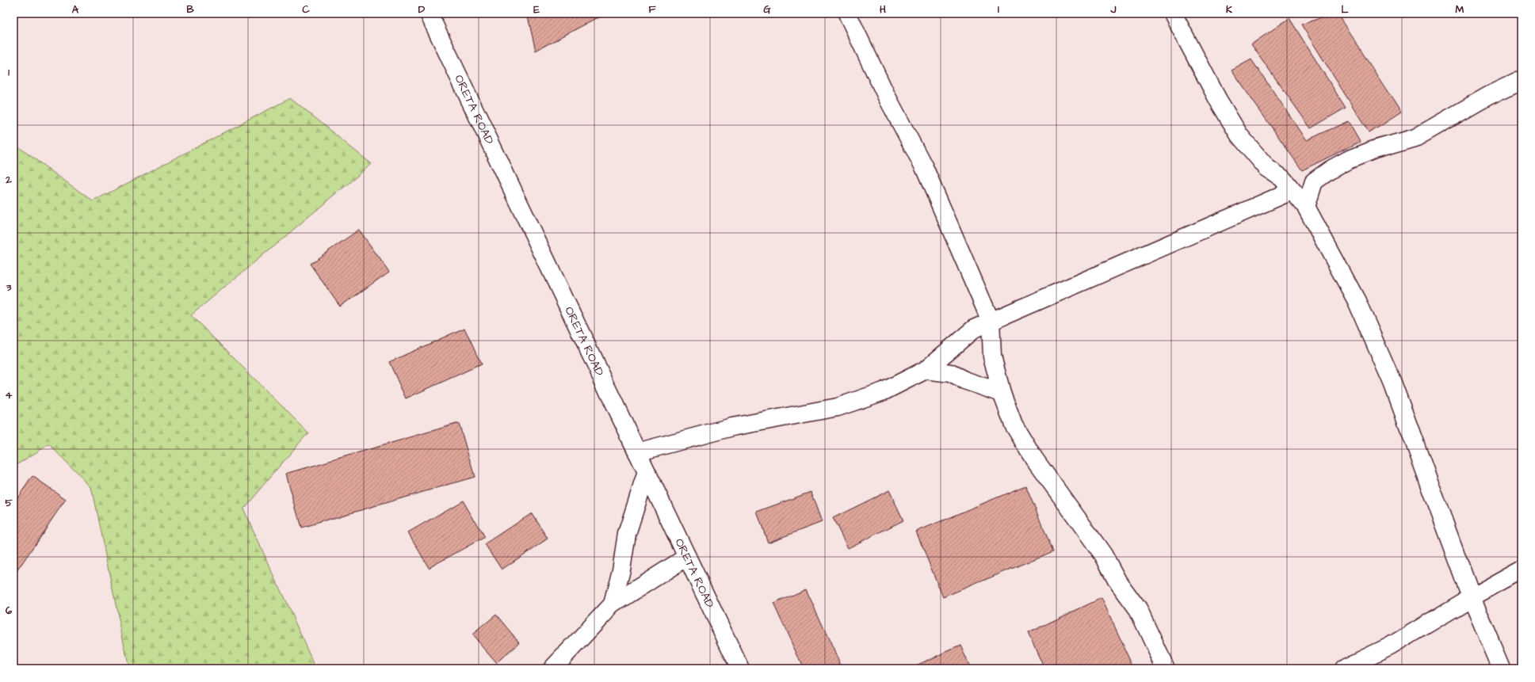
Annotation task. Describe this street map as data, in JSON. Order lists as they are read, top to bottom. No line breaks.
{"streets":{"street":["ORETA ROAD"]},"grid":{"columns":["A","B","C","D","E","F","G","H","I","J","K","L","M"],"rows":["1","2","3","4","5","6"]}}
